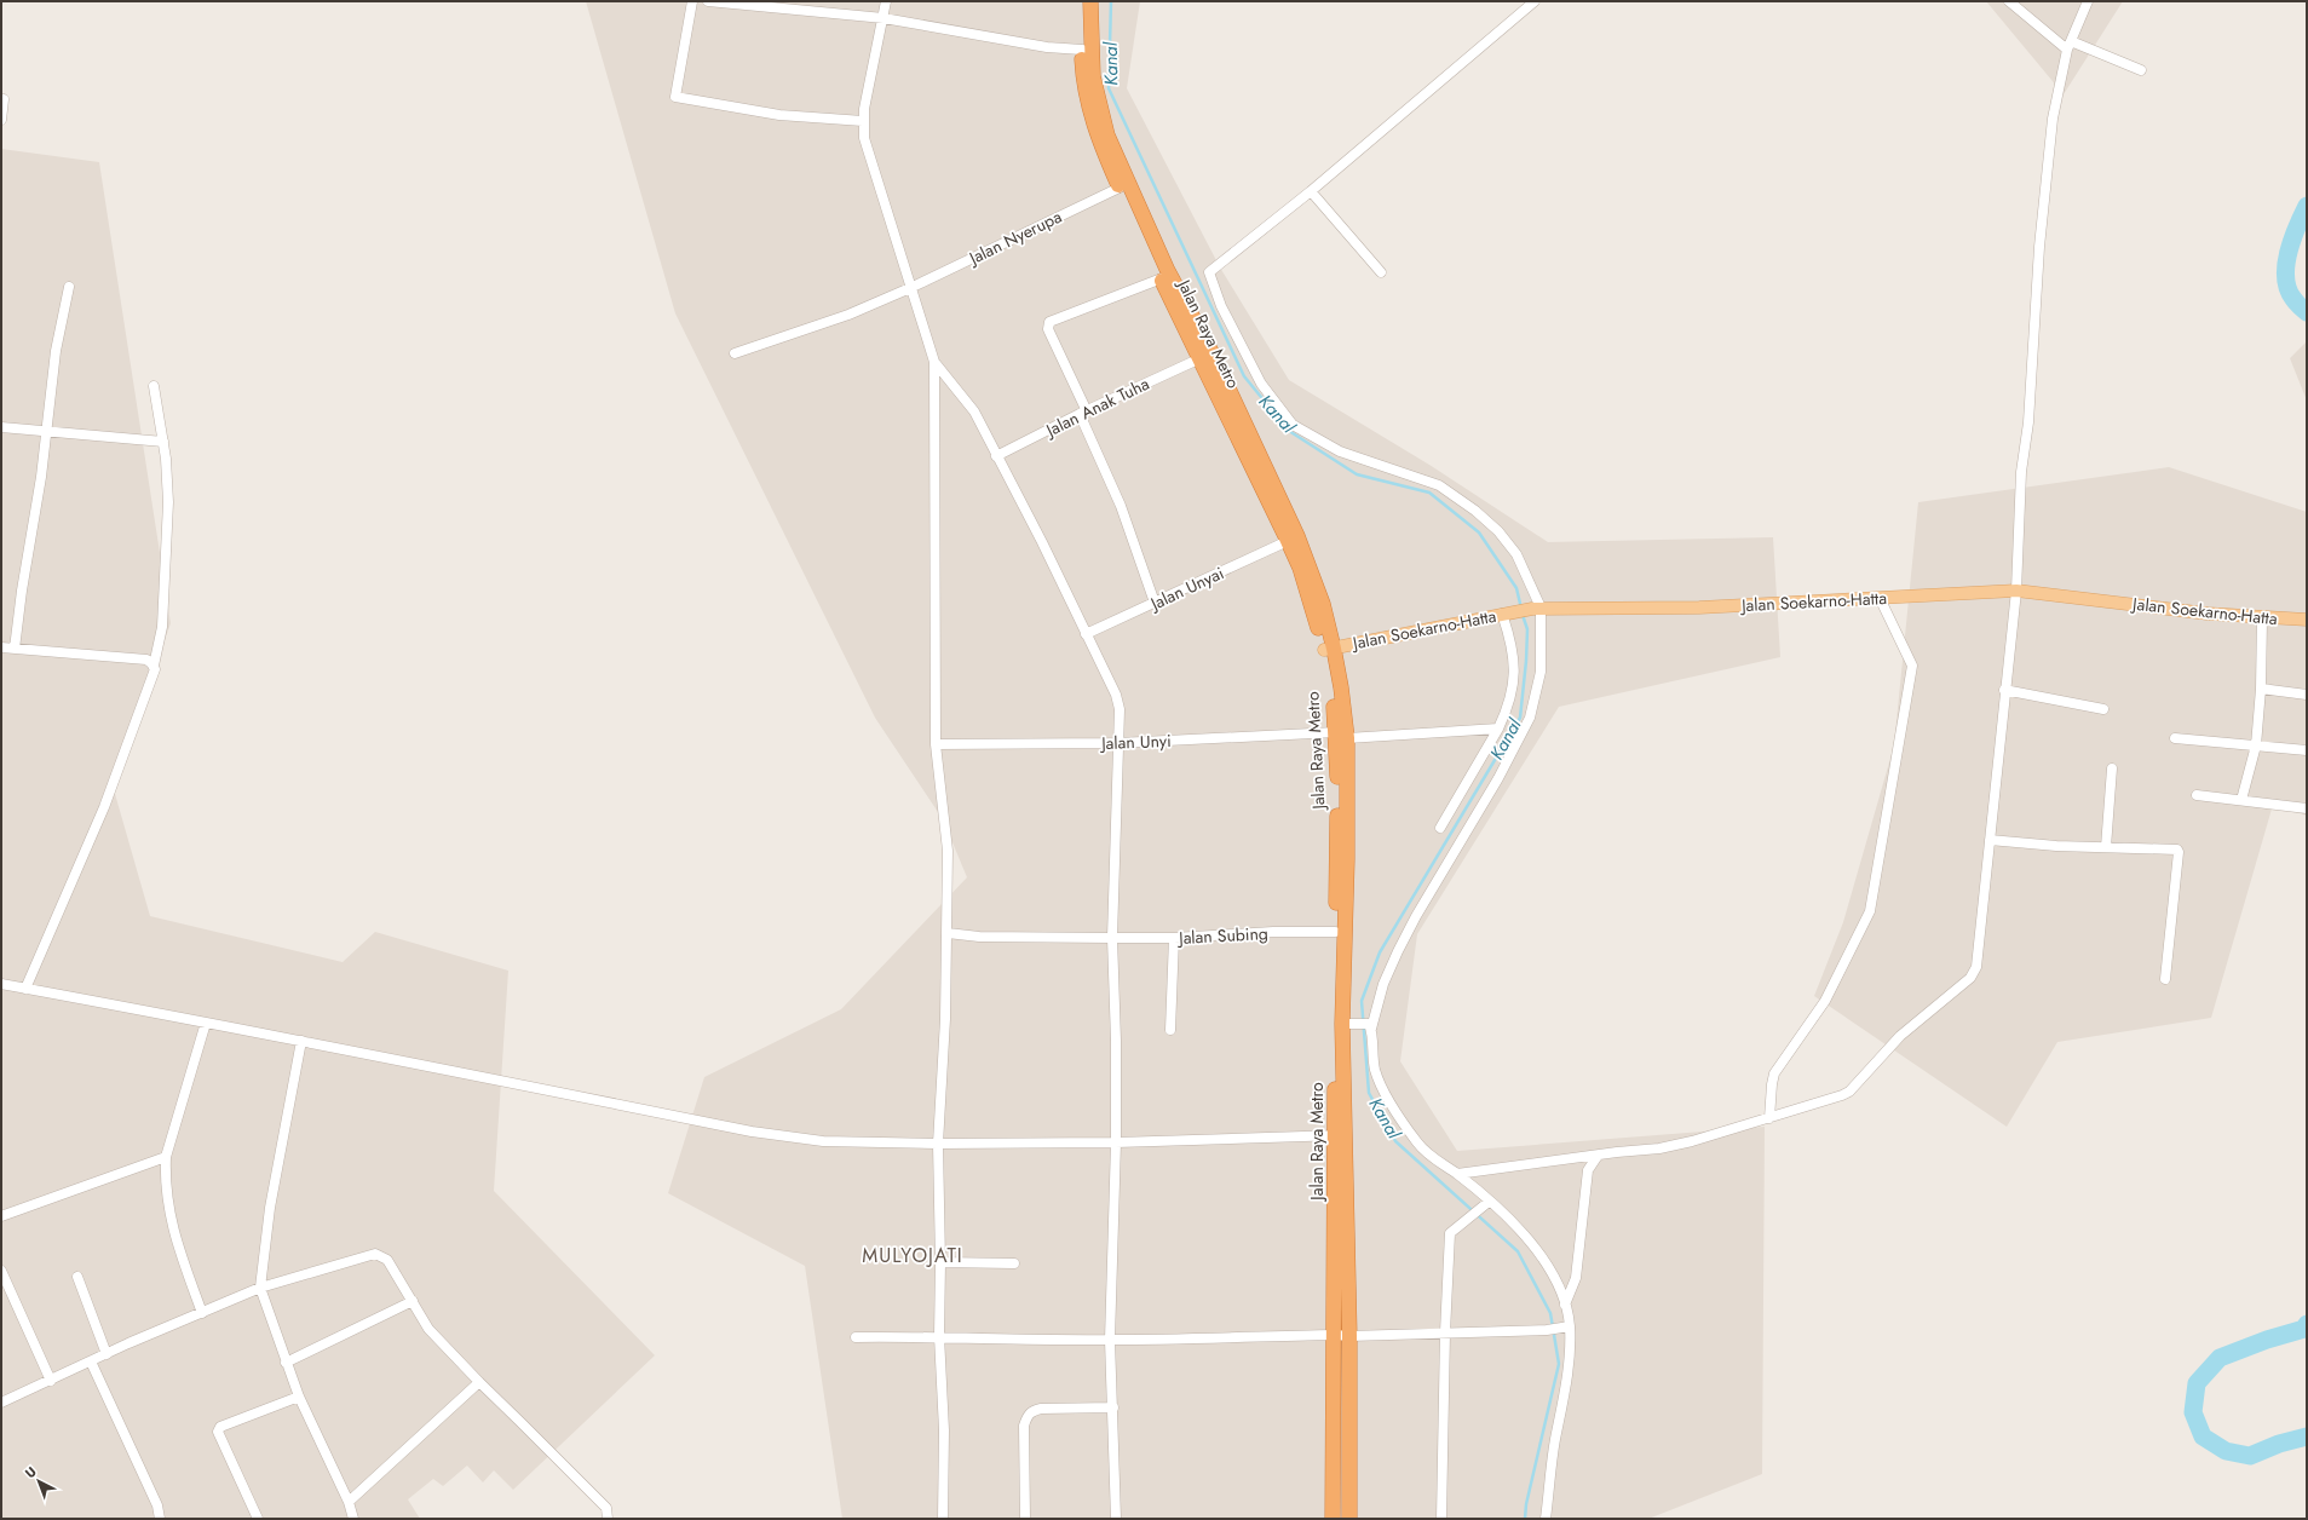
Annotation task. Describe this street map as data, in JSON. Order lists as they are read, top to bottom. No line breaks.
{"streets":{"highway":["Jalan Raya Metro"],"main road":["Jalan Soekarno-Hatta"],"street":["Jalan Nyerupa","Jalan Anak Tuha","Jalan Unyai","Jalan Unyi","Jalan Subing"]},"crossings":[["Jalan Nyerupa","Jalan Raya Metro"],["Jalan Raya Metro","Jalan Anak Tuha"],["Jalan Raya Metro","Jalan Unyai"],["Jalan Raya Metro","Jalan Soekarno-Hatta"],["Jalan Raya Metro","Jalan Unyi"],["Jalan Raya Metro","Jalan Subing"]],"districts":["MULYOJATI"],"water":["Kanal"],"north":"top left"}
